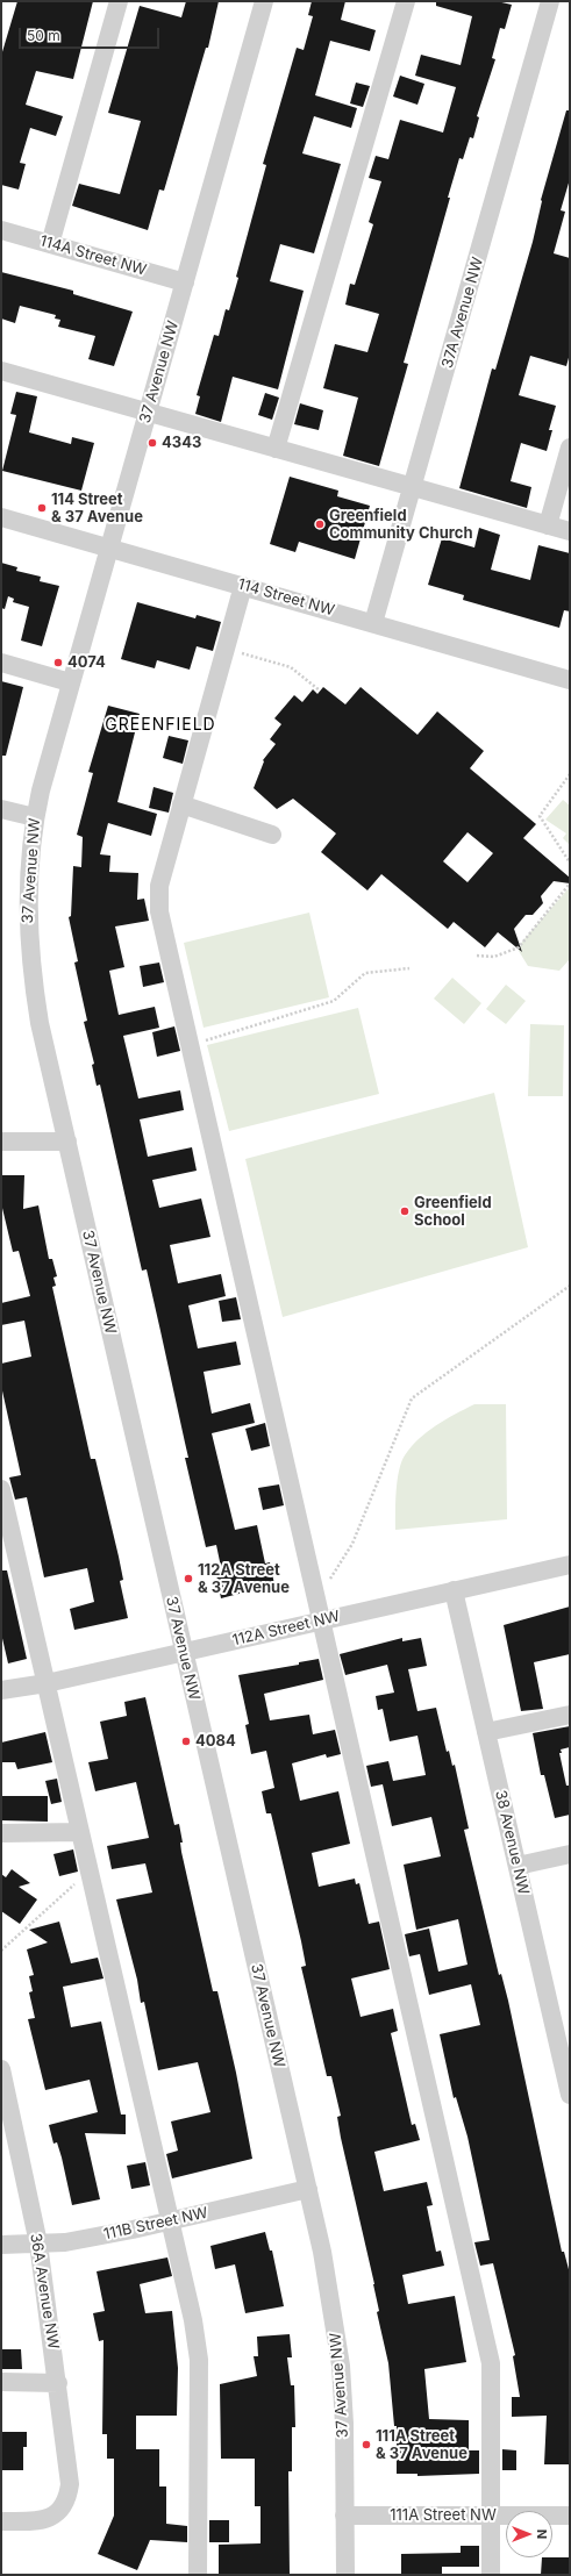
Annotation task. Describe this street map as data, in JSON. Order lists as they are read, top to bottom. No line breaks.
{"streets":{"street":["114A Street NW","37A Avenue NW","37 Avenue NW","114 Street NW","112A Street NW","38 Avenue NW","111B Street NW","36A Avenue NW","111A Street NW"]},"crossings":[["114A Street NW","37 Avenue NW"],["37A Avenue NW","114 Street NW"],["37 Avenue NW","114 Street NW"],["37 Avenue NW","112A Street NW"],["37 Avenue NW","111B Street NW"],["37 Avenue NW","111A Street NW"],["112A Street NW","38 Avenue NW"],["111B Street NW","36A Avenue NW"]],"districts":["GREENFIELD"],"places":["4343","114 Street & 37 Avenue","Greenfield Community Church","4074","Greenfield School","112A Street & 37 Avenue","4084","111A Street & 37 Avenue"],"scale_bar":"50 m","north":"right"}
